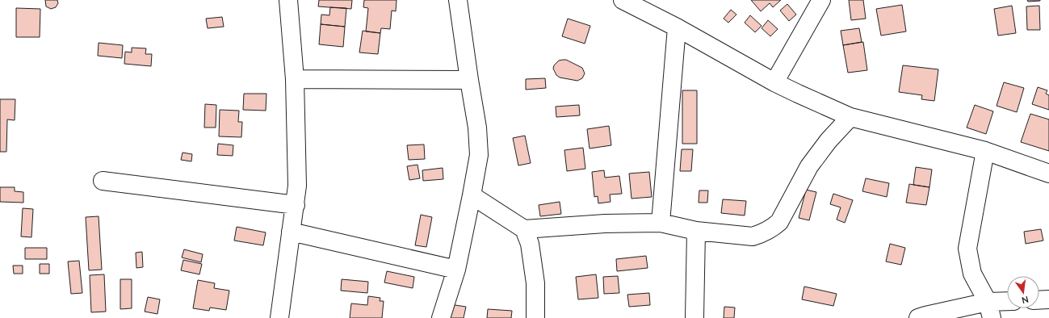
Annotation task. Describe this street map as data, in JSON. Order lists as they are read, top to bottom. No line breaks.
{"north":"bottom"}
